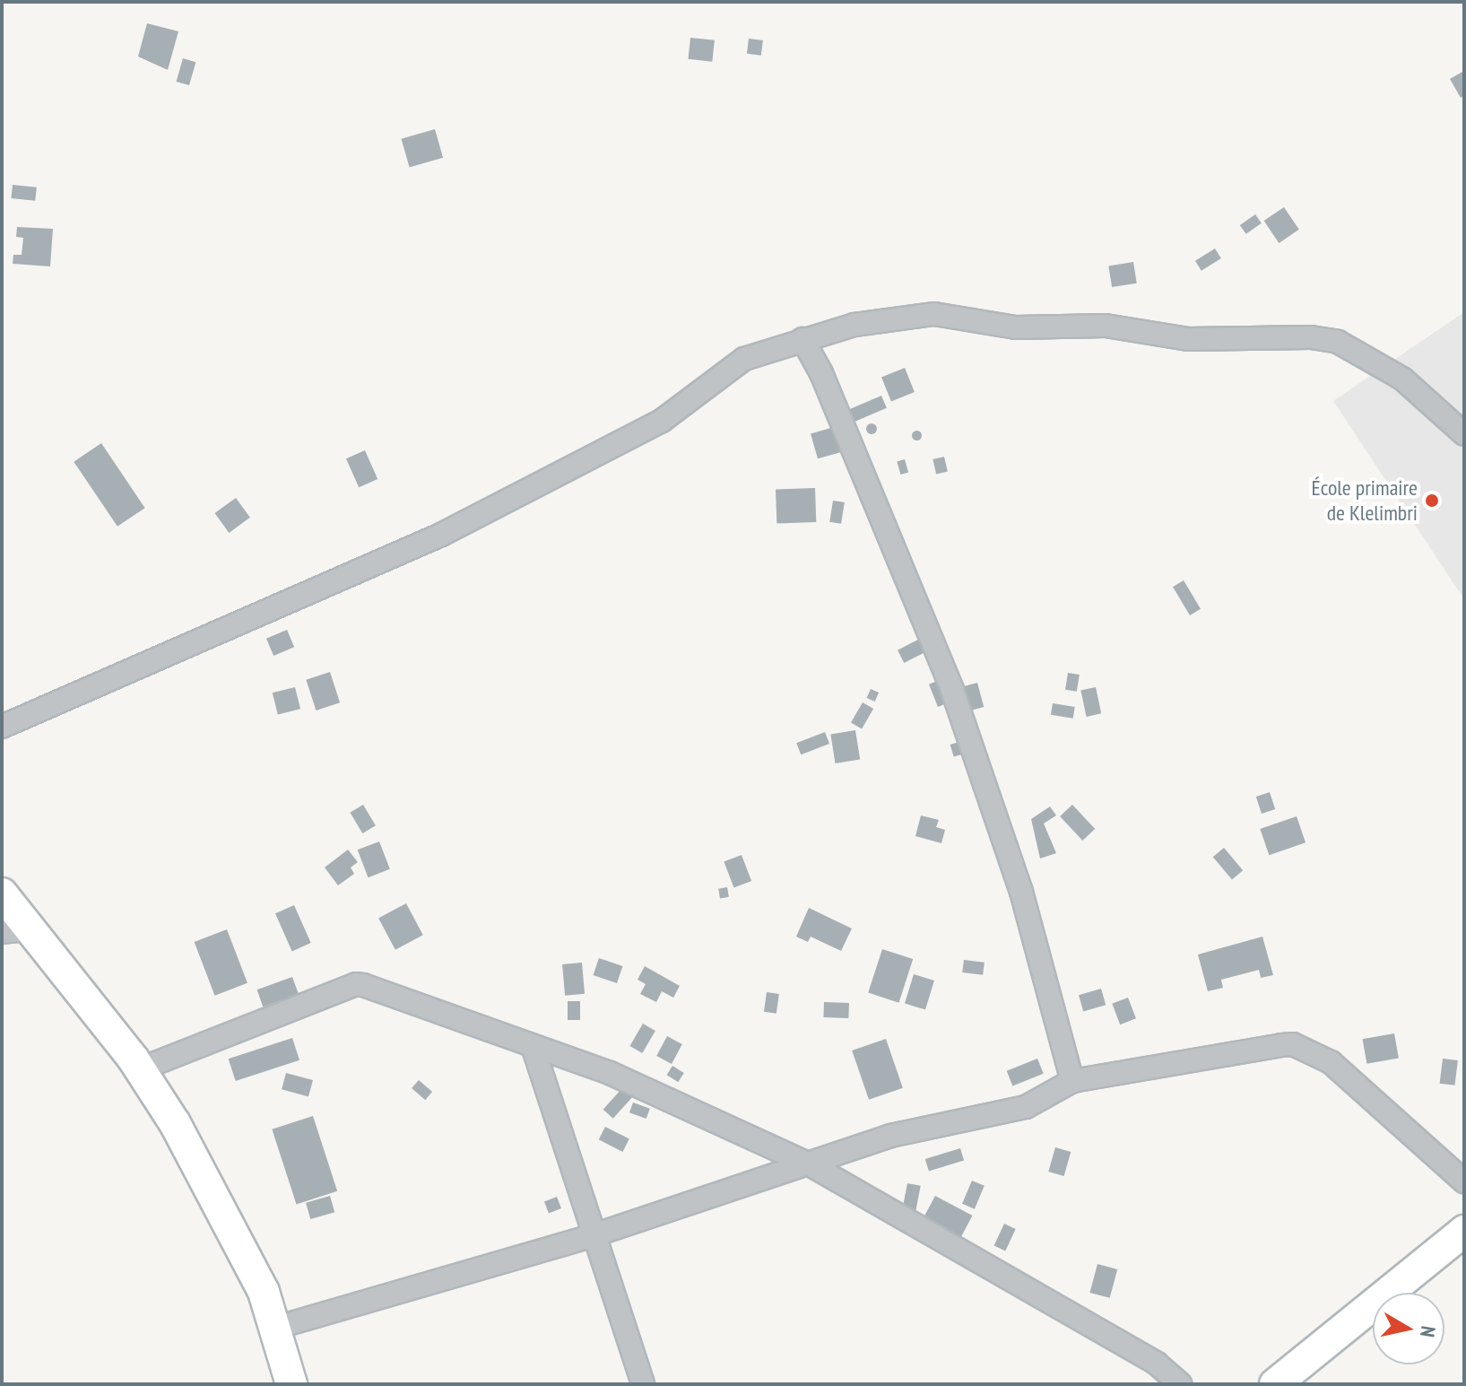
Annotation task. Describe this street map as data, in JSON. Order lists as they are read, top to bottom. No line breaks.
{"places":["École primaire de Klelimbri"],"north":"right"}
